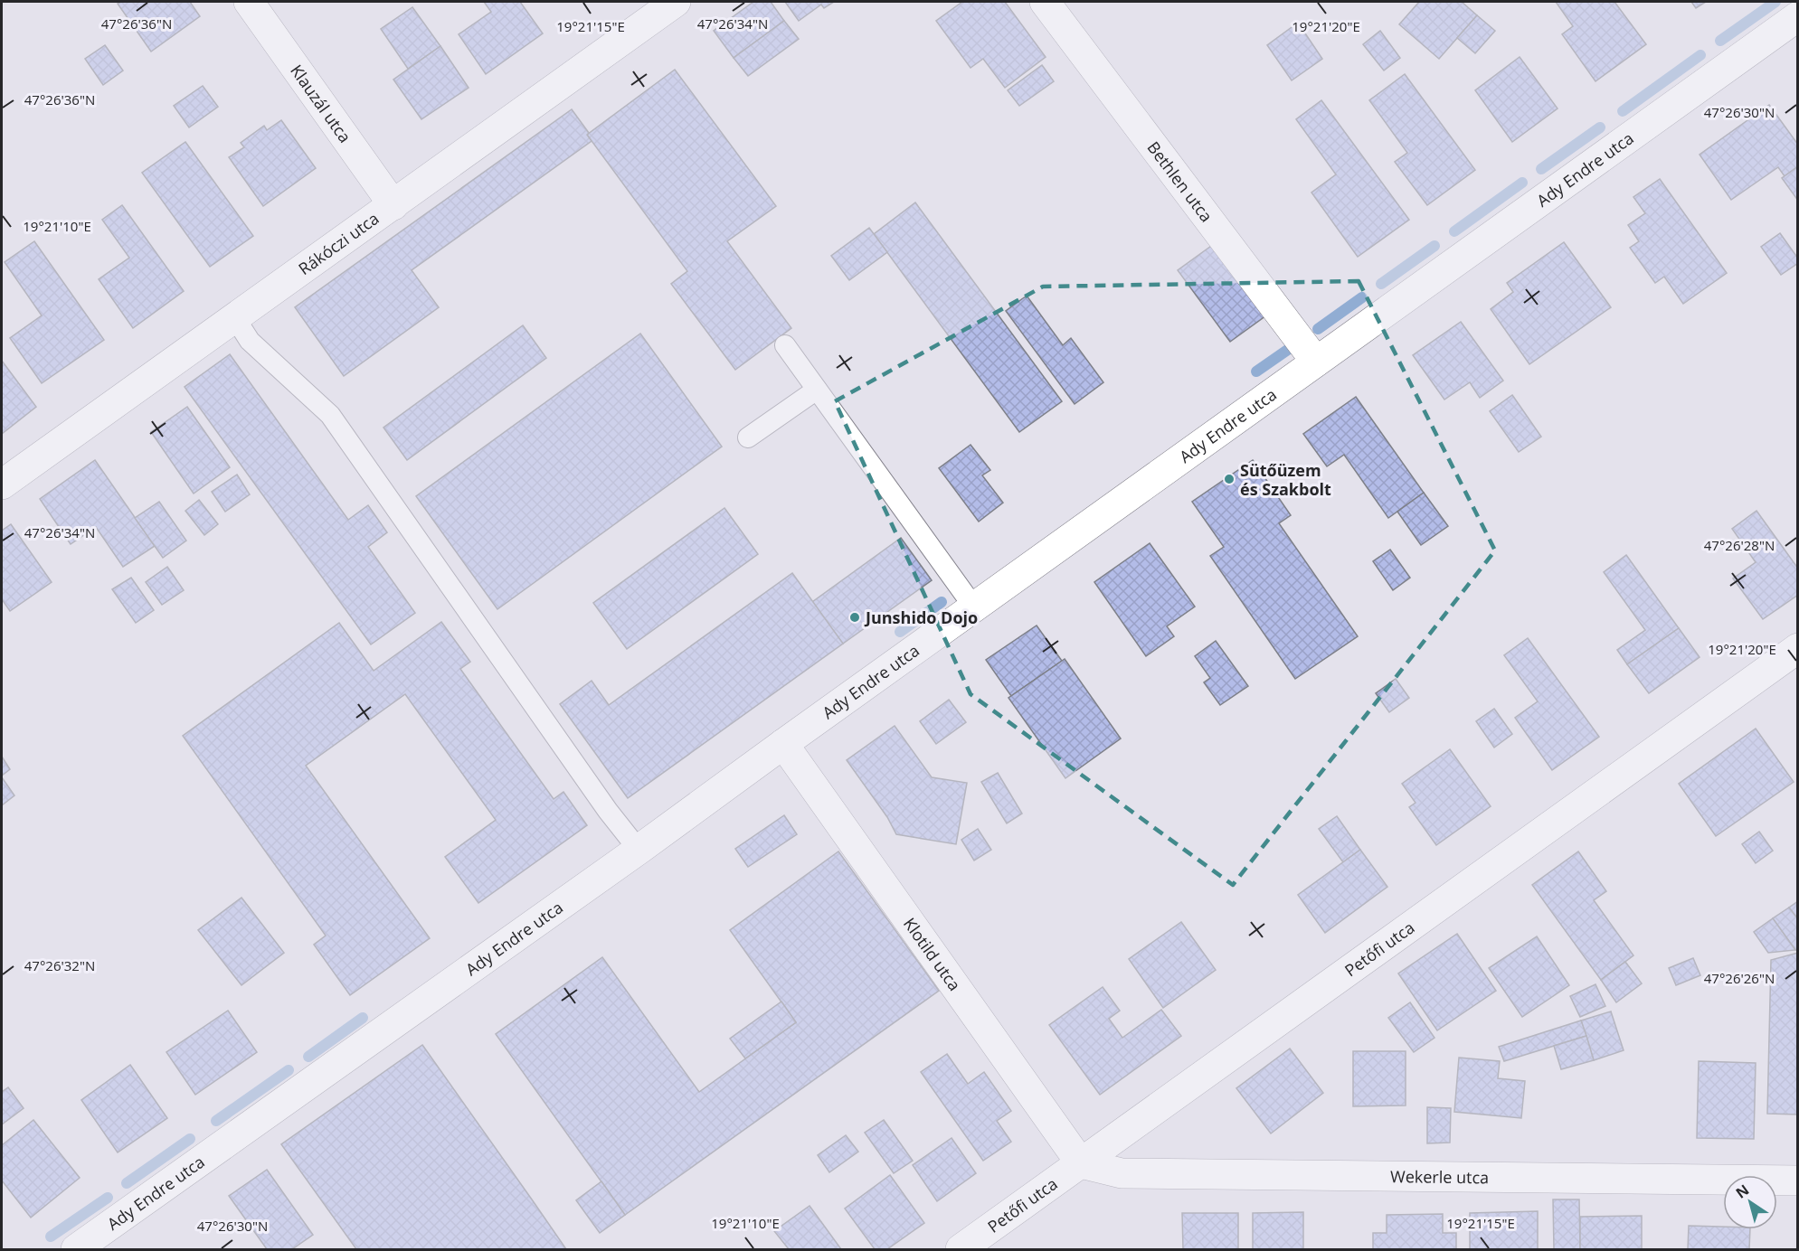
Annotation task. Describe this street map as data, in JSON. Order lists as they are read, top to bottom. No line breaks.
{"streets":{"street":["Klauzál utca","Ady Endre utca","Bethlen utca","Rákóczi utca","Petőfi utca","Klotild utca","Wekerle utca"]},"crossings":[["Klauzál utca","Rákóczi utca"],["Ady Endre utca","Bethlen utca"],["Ady Endre utca","Klotild utca"],["Petőfi utca","Klotild utca"],["Petőfi utca","Wekerle utca"],["Klotild utca","Wekerle utca"]],"places":["Sütőüzem és Szakbolt","Junshido Dojo"],"north":"top left","coordinates":["47°26'36\"N","47°26'34\"N","19°21'15\"E","19°21'20\"E","47°26'30\"N","19°21'10\"E","47°26'28\"N","47°26'32\"N","47°26'26\"N"]}
